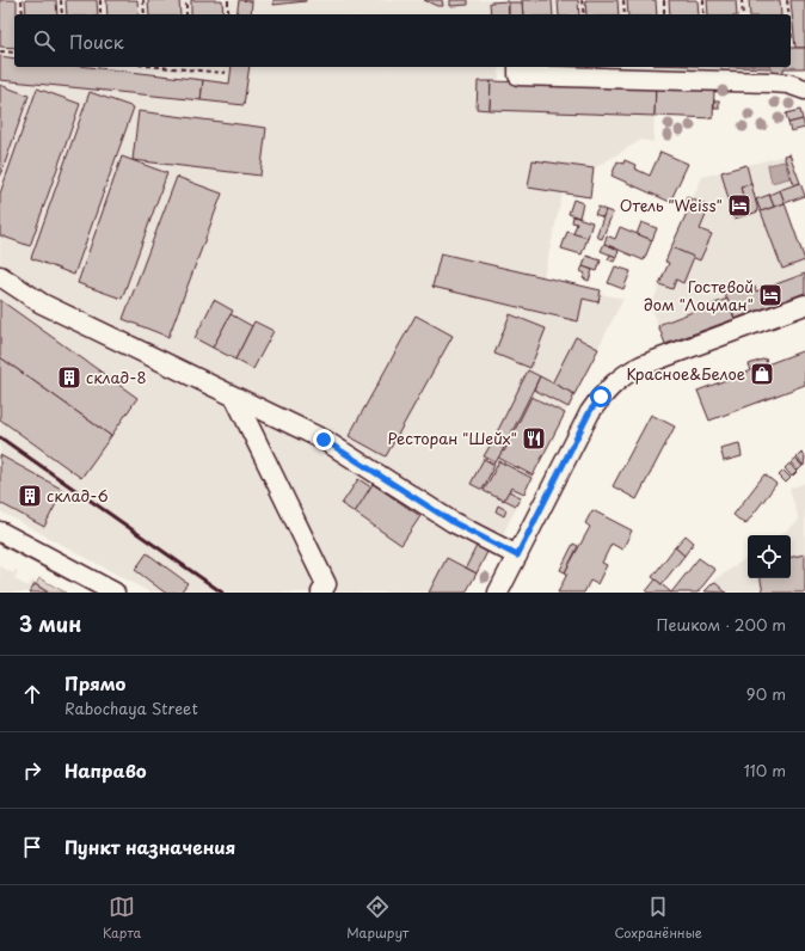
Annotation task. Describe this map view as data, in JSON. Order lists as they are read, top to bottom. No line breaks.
{"places":{"hotel":["Отель \"Weiss\"","Гостевой дом \"Лоцман\""],"shop":["Красное&Белое"],"building":["склад-8","склад-6"],"restaurant":["Ресторан \"Шейх\""]},"page":{"search":"Поиск","heading":["3 мин","Пешком · 200 m"],"list":[["Прямо","Rabochaya Street","90 m"],["Направо","110 m"],"Пункт назначения"],"nav":["Карта","Маршрут","Сохранённые"]}}
